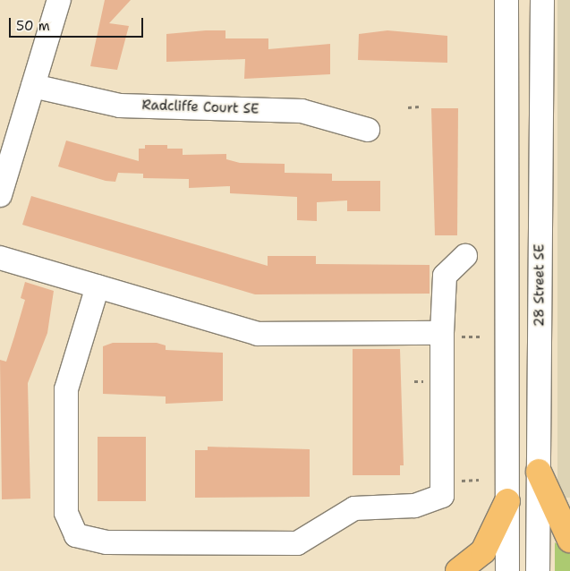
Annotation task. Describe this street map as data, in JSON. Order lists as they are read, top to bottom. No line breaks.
{"streets":{"street":["Radcliffe Court SE","28 Street SE"]},"scale_bar":"50 m"}
